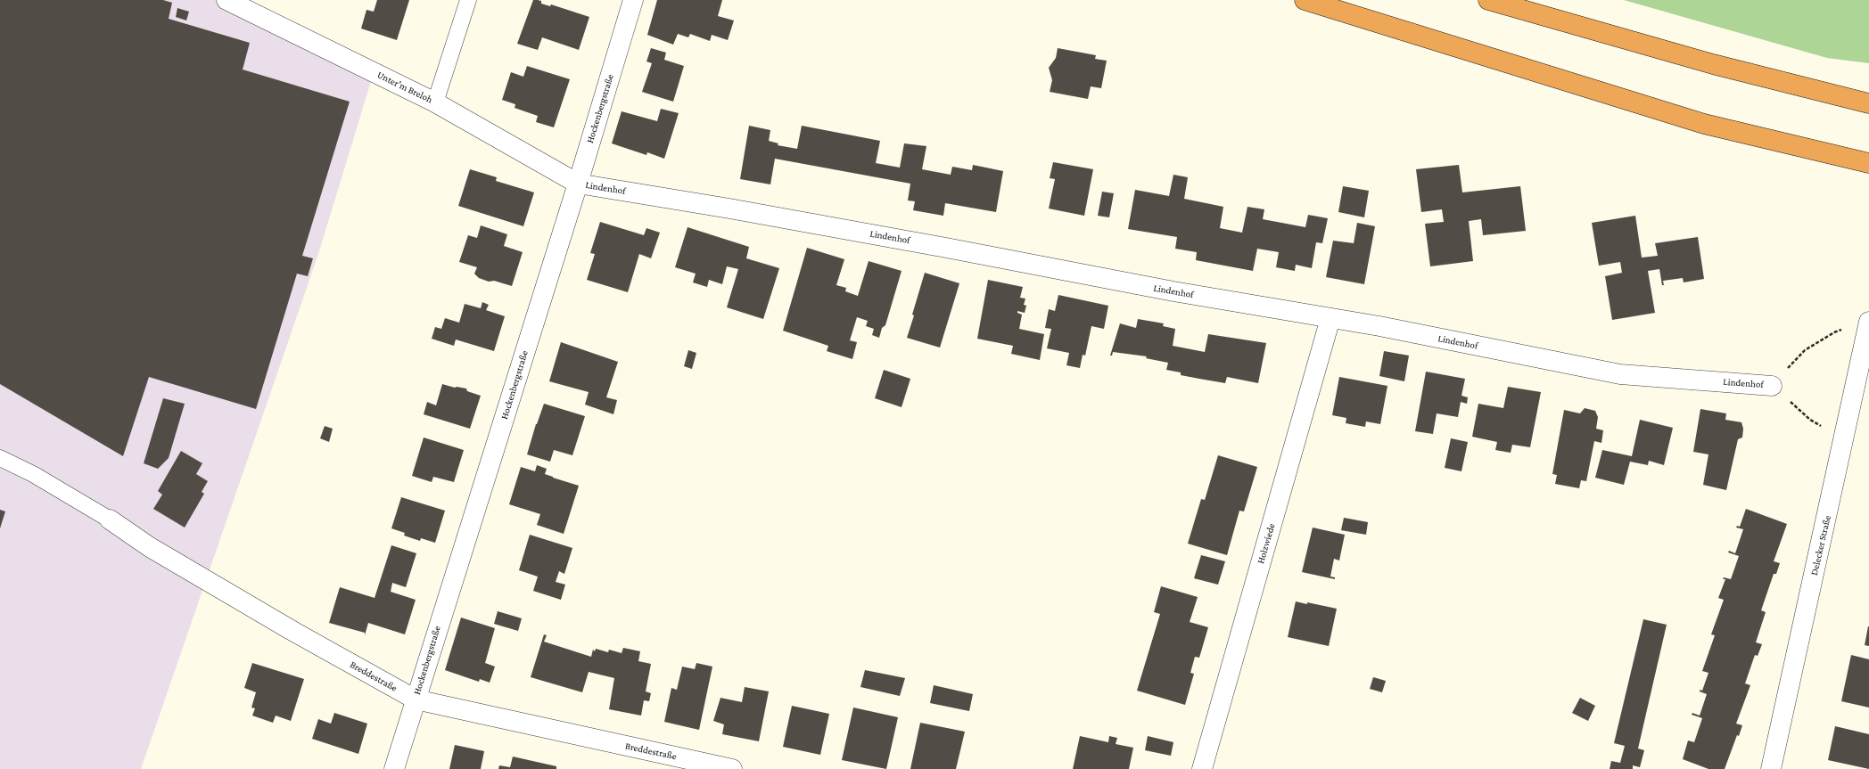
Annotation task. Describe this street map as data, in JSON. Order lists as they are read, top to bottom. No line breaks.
{"streets":{"street":["Unter'm Breloh","Hockenbergstraße","Lindenhof","Holzwiede","Delecker Straße","Breddestraße"]},"crossings":[["Unter'm Breloh","Hockenbergstraße"],["Unter'm Breloh","Lindenhof"],["Hockenbergstraße","Lindenhof"],["Hockenbergstraße","Breddestraße"],["Lindenhof","Holzwiede"]]}
